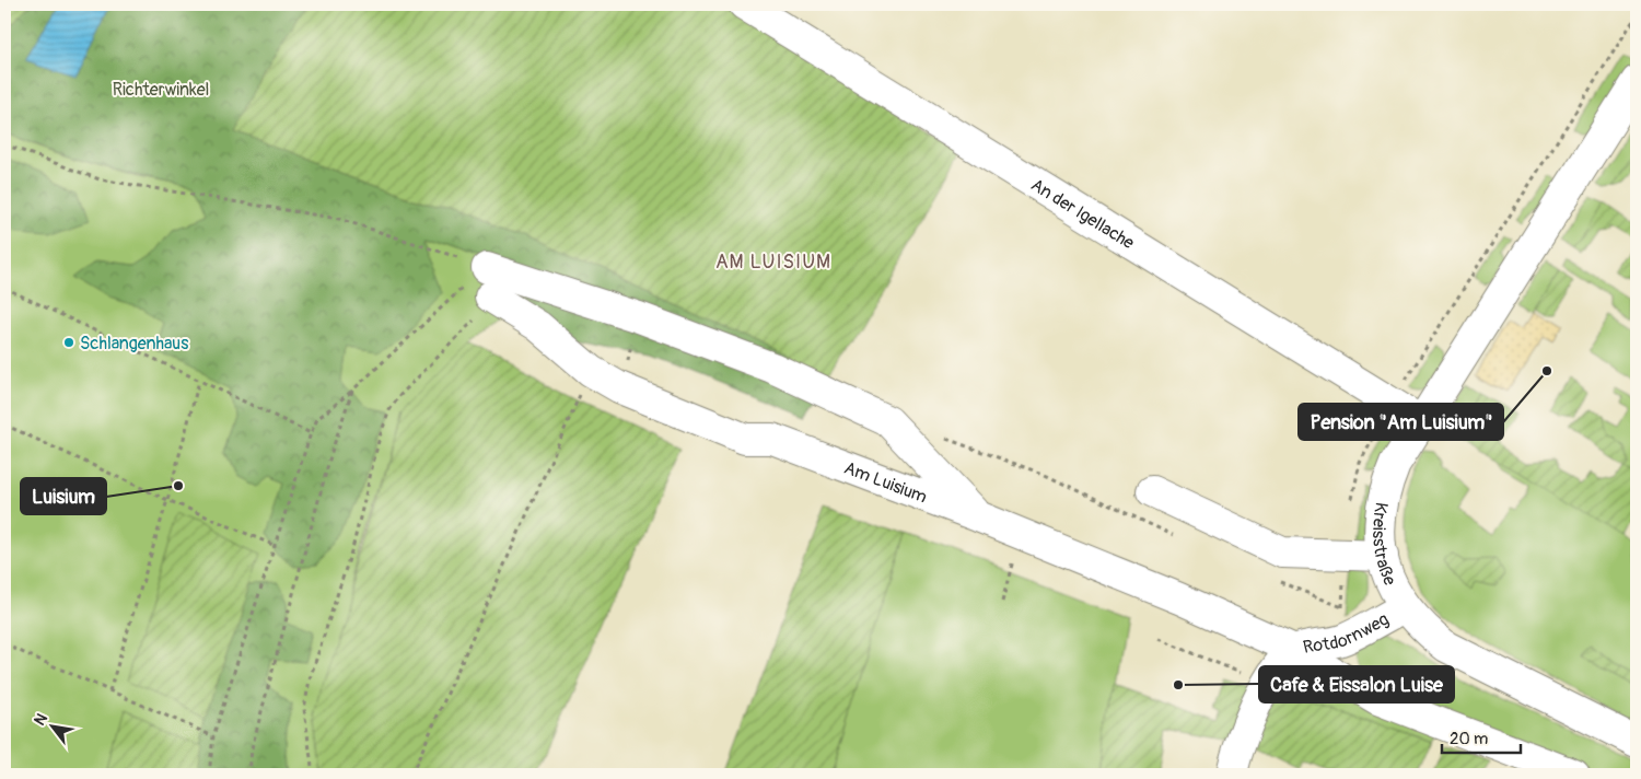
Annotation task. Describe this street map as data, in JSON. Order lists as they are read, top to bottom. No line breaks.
{"streets":{"street":["An der Igellache","Am Luisium","Kreisstraße","Rotdornweg"]},"crossings":[["An der Igellache","Kreisstraße"],["Am Luisium","Rotdornweg"],["Kreisstraße","Rotdornweg"]],"districts":["AM LUISIUM"],"parks":["Richterwinkel"],"places":["Schlangenhaus","Pension \"Am Luisium\"","Luisium","Cafe & Eissalon Luise"],"scale_bar":"20 m","north":"top left"}
